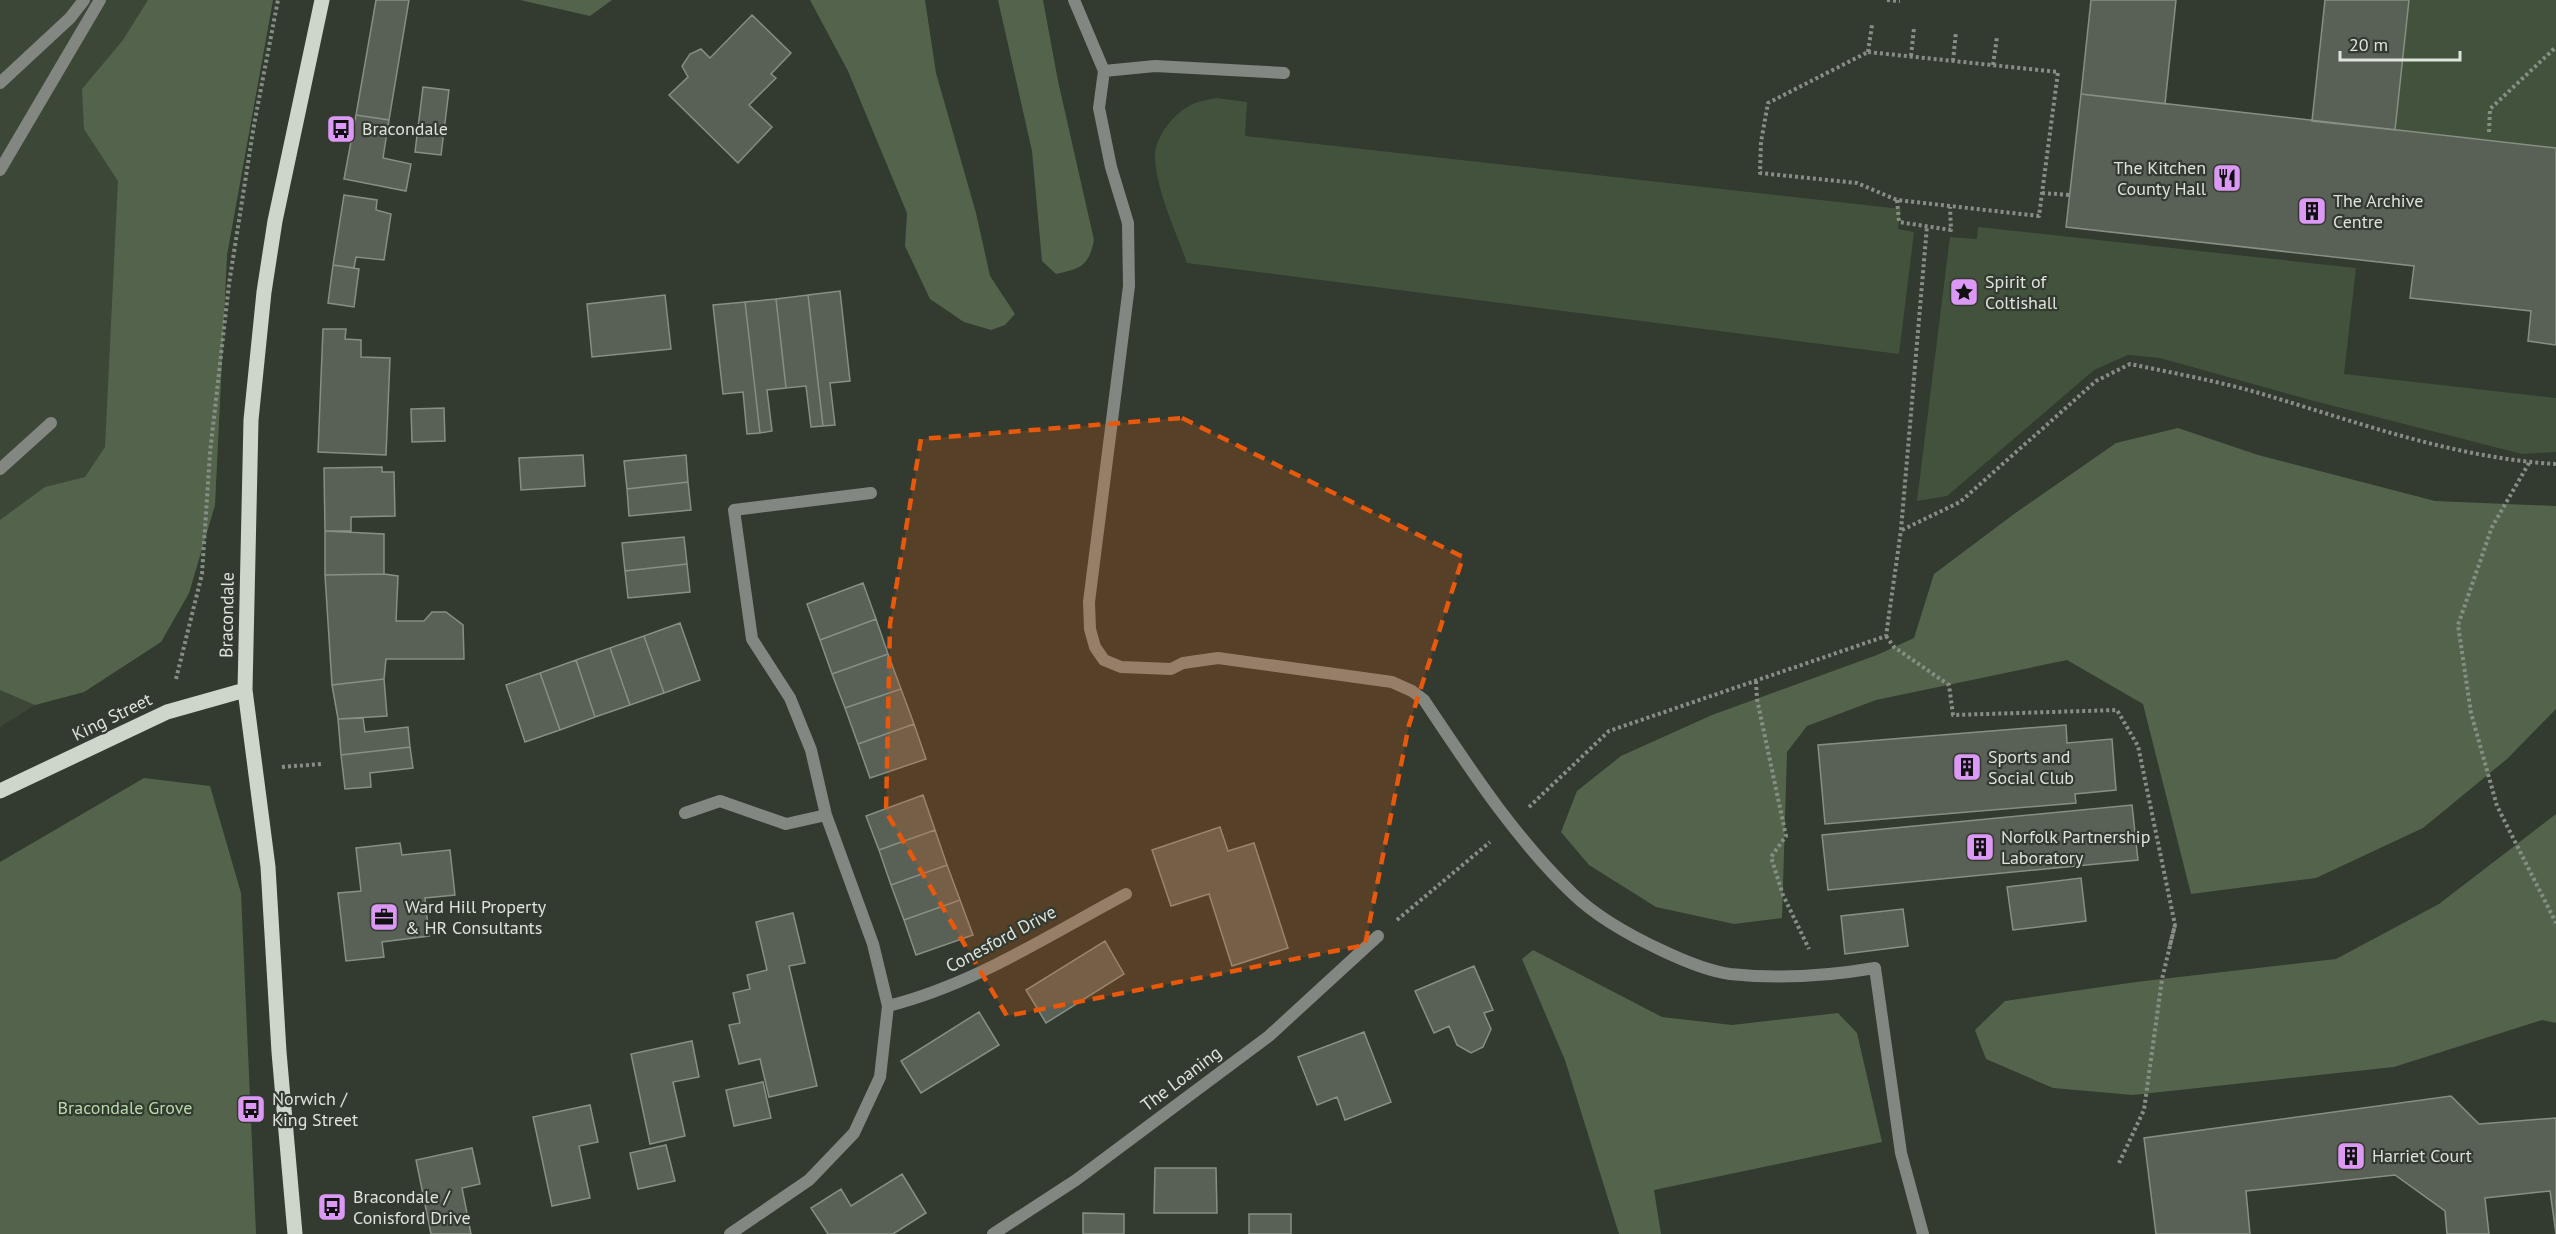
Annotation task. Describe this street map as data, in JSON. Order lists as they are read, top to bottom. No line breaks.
{"streets":{"main road":["Bracondale","King Street"],"street":["Conesford Drive","The Loaning"]},"crossings":[["Bracondale","King Street"]],"parks":["Bracondale Grove"],"places":{"bus stop":["Bracondale","Norwich / King Street","Bracondale / Conisford Drive"],"restaurant":["The Kitchen County Hall"],"building":["The Archive Centre","Sports and Social Club","Norfolk Partnership Laboratory","Harriet Court"],"place":["Spirit of Coltishall"],"office":["Ward Hill Property & HR Consultants"]},"scale_bar":"20 m"}
